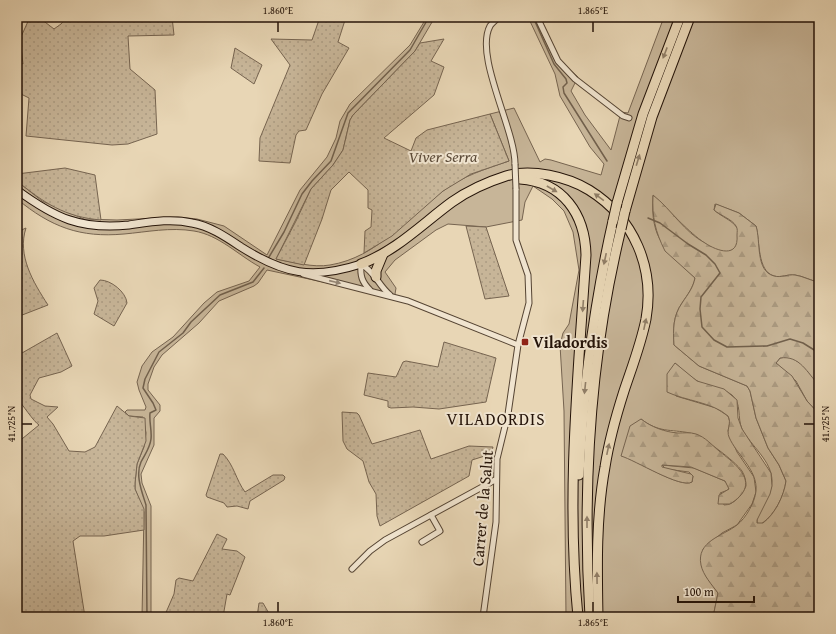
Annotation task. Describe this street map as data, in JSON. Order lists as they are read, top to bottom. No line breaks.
{"streets":{"street":["Carrer de la Salut"]},"districts":["VILADORDIS"],"parks":["Viver Serra"],"places":{"transit":["Viladordis"]},"scale_bar":"100 m","coordinates":["1.860°E","1.865°E","41.725°N"]}
